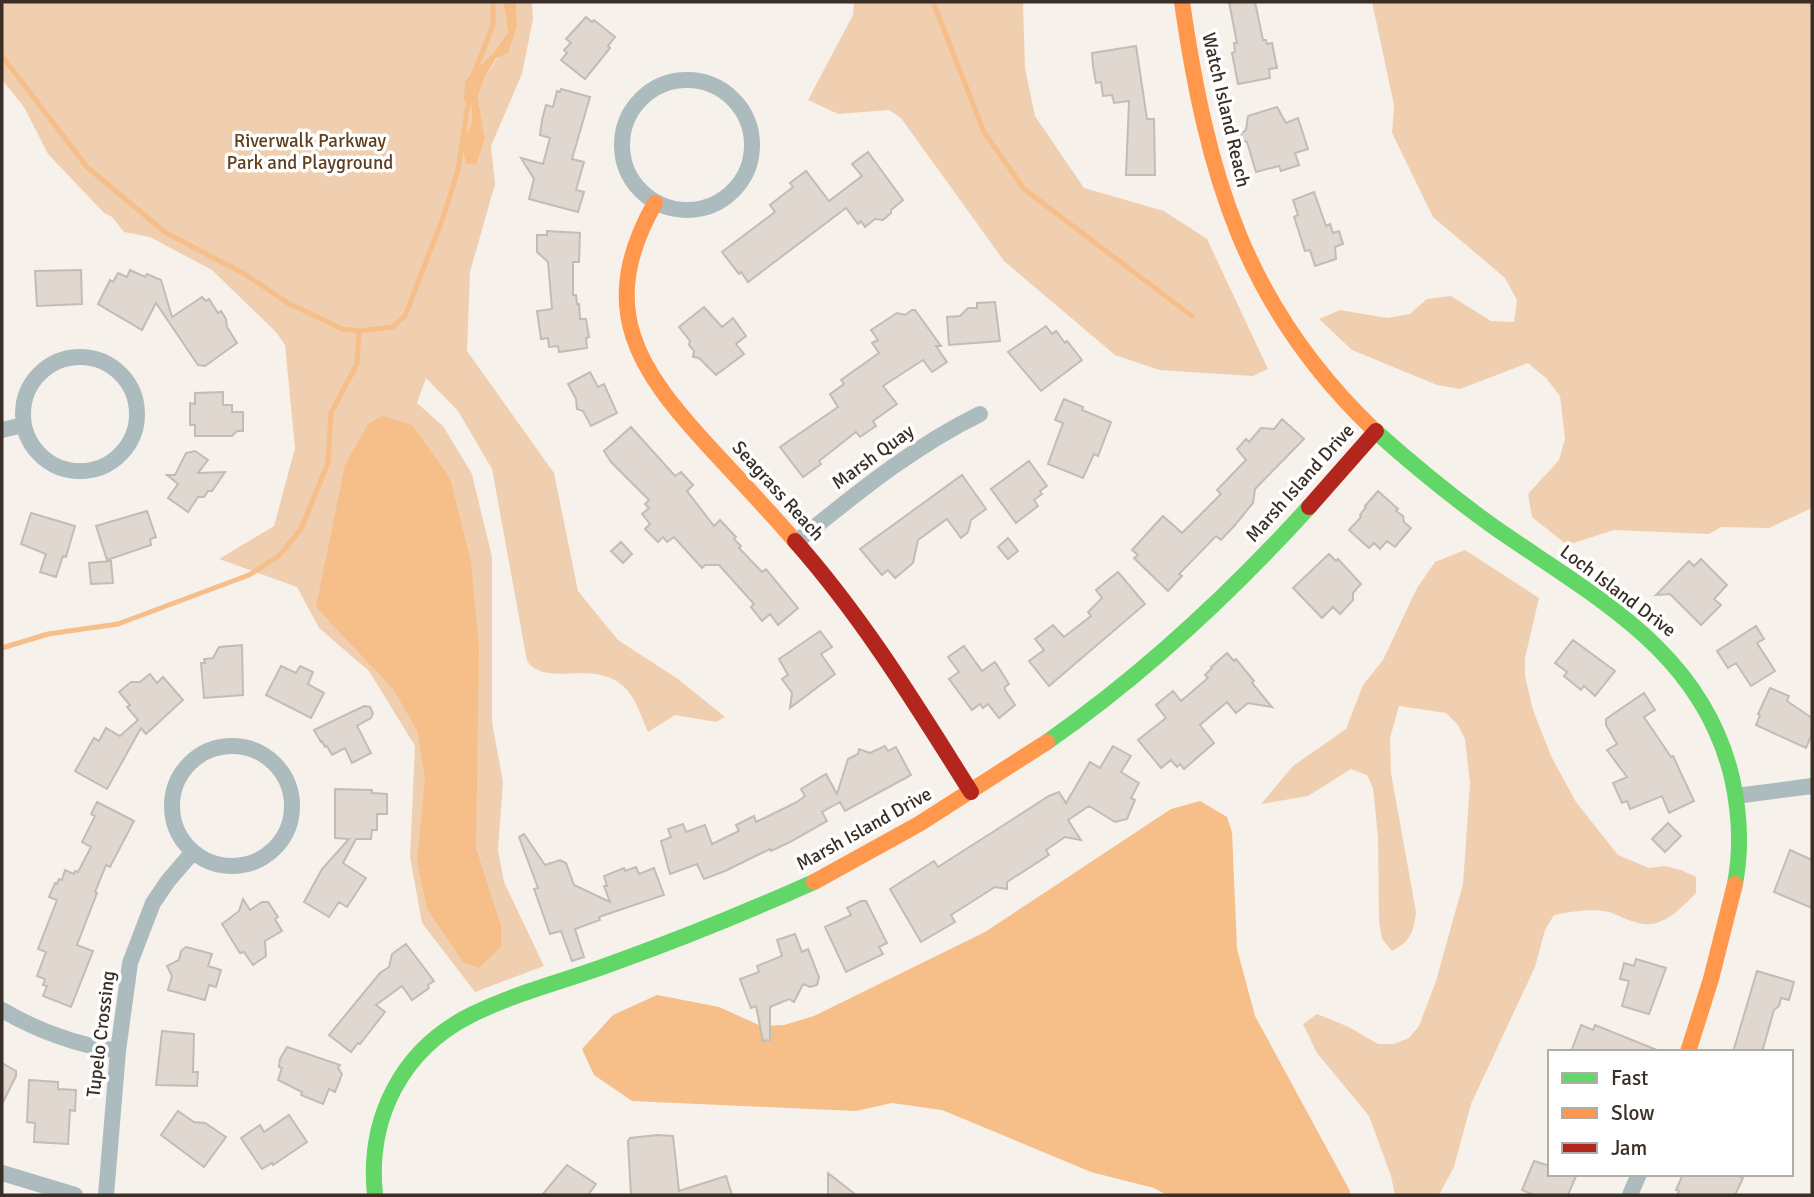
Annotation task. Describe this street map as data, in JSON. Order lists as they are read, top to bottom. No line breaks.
{"streets":{"street":["Watch Island Reach","Marsh Quay","Marsh Island Drive","Seagrass Reach","Loch Island Drive","Tupelo Crossing"]},"crossings":[["Watch Island Reach","Marsh Island Drive"],["Watch Island Reach","Loch Island Drive"],["Marsh Quay","Seagrass Reach"],["Marsh Island Drive","Seagrass Reach"],["Marsh Island Drive","Loch Island Drive"]],"parks":["Riverwalk Parkway Park and Playground"],"legend":["Fast","Slow","Jam"]}
